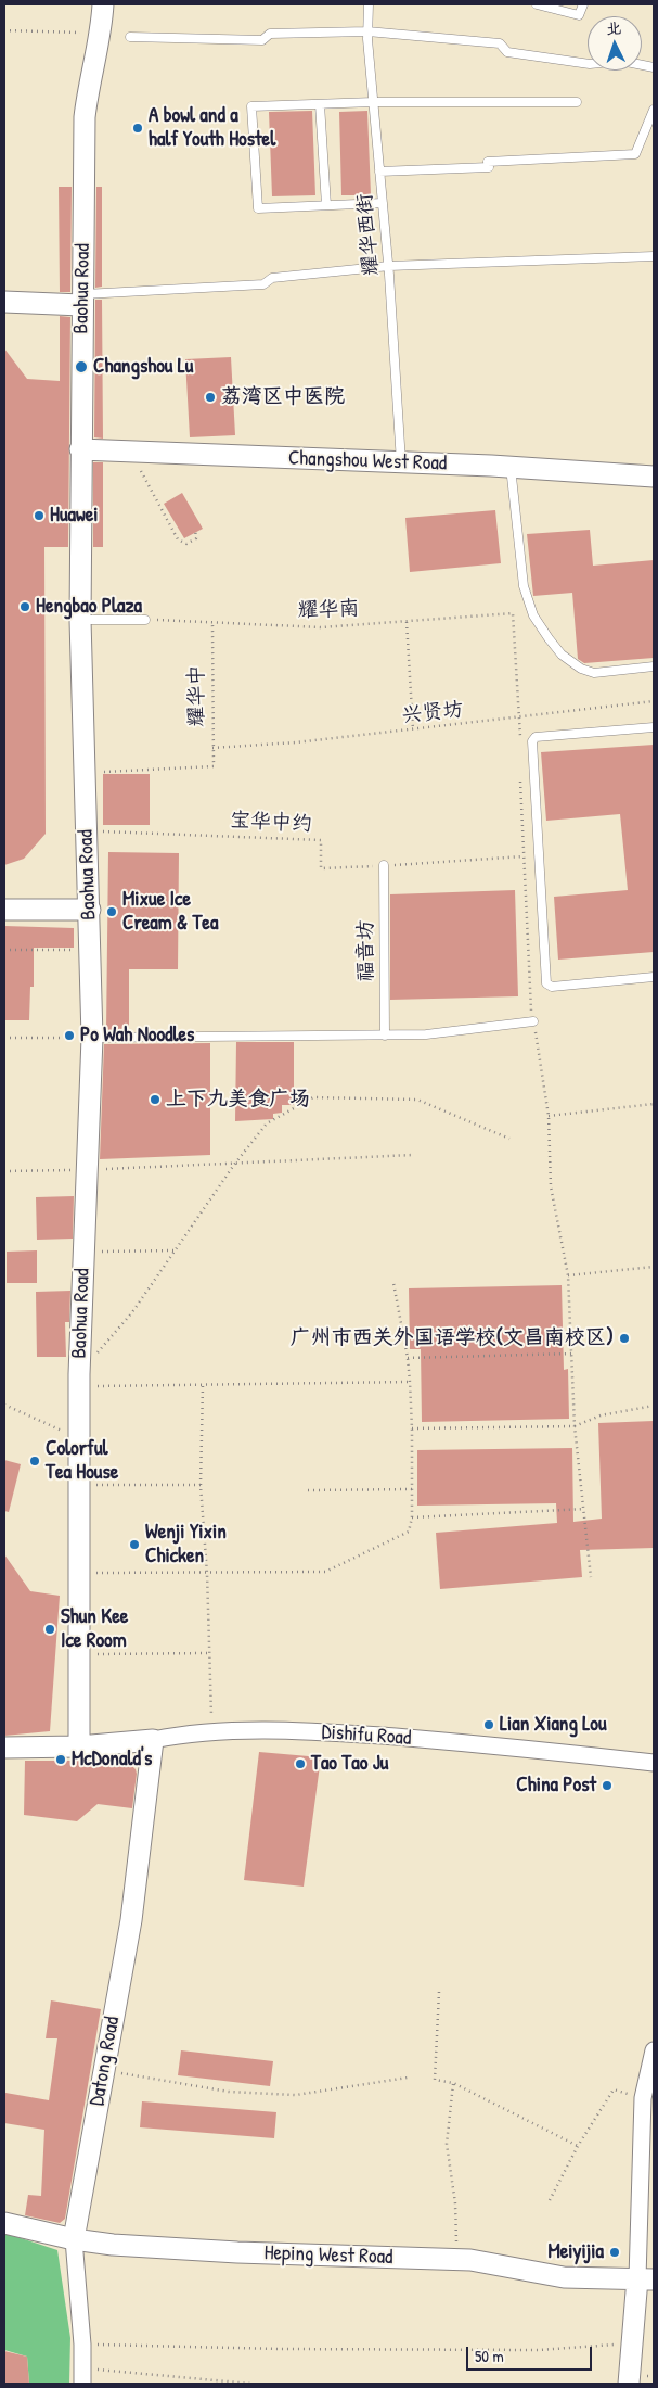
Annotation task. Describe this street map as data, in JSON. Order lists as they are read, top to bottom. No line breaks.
{"streets":{"street":["Baohua Road","Changshou West Road","Dishifu Road","Datong Road","Heping West Road"],"lane":["耀华西街","福音坊"],"path":["耀华南","耀华中","兴贤坊","宝华中约"]},"crossings":[["耀华西街","Changshou West Road"],["Baohua Road","Changshou West Road"],["Baohua Road","耀华中"],["Baohua Road","宝华中约"],["Baohua Road","Dishifu Road"],["耀华南","耀华中"],["耀华南","兴贤坊"],["耀华中","兴贤坊"],["宝华中约","福音坊"],["Dishifu Road","Datong Road"],["Datong Road","Heping West Road"]],"places":["A bowl and a half Youth Hostel","Changshou Lu","荔湾区中医院","Huawei","Hengbao Plaza","Mixue Ice Cream & Tea","Po Wah Noodles","上下九美食广场","广州市西关外国语学校(文昌南校区)","Colorful Tea House","Wenji Yixin Chicken","Shun Kee Ice Room","Lian Xiang Lou","McDonald's","Tao Tao Ju","China Post","Meiyijia"],"scale_bar":"50 m","north":"top"}
